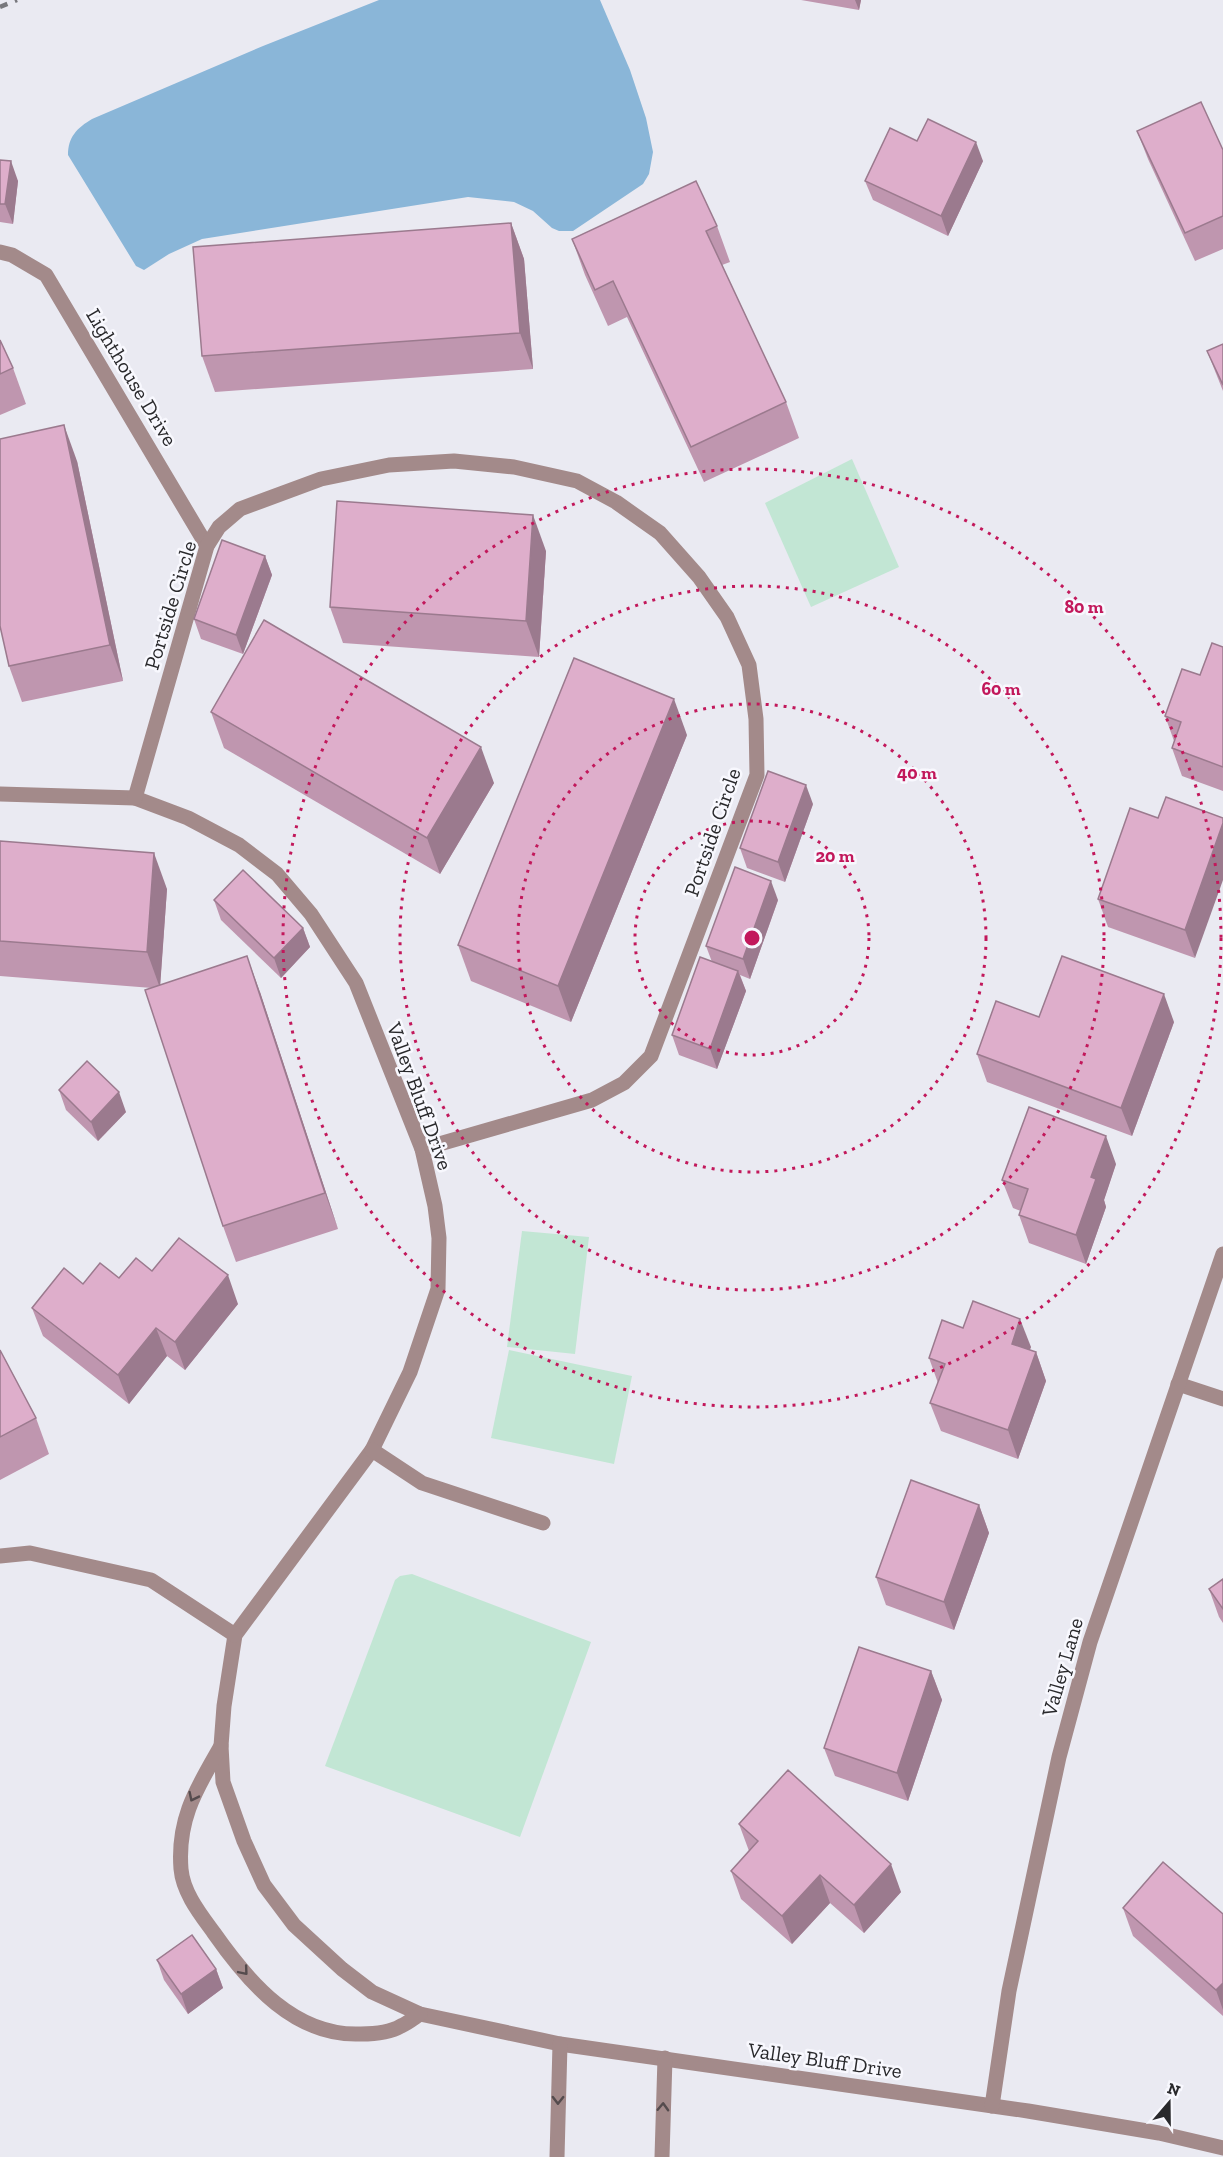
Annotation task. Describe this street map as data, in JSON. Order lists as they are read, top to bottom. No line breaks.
{"streets":{"street":["Lighthouse Drive","Portside Circle","Valley Bluff Drive","Valley Lane"]},"crossings":[["Lighthouse Drive","Portside Circle"],["Portside Circle","Valley Bluff Drive"],["Valley Bluff Drive","Valley Lane"]],"north":"top","rings":["80 m","60 m","40 m","20 m"]}
